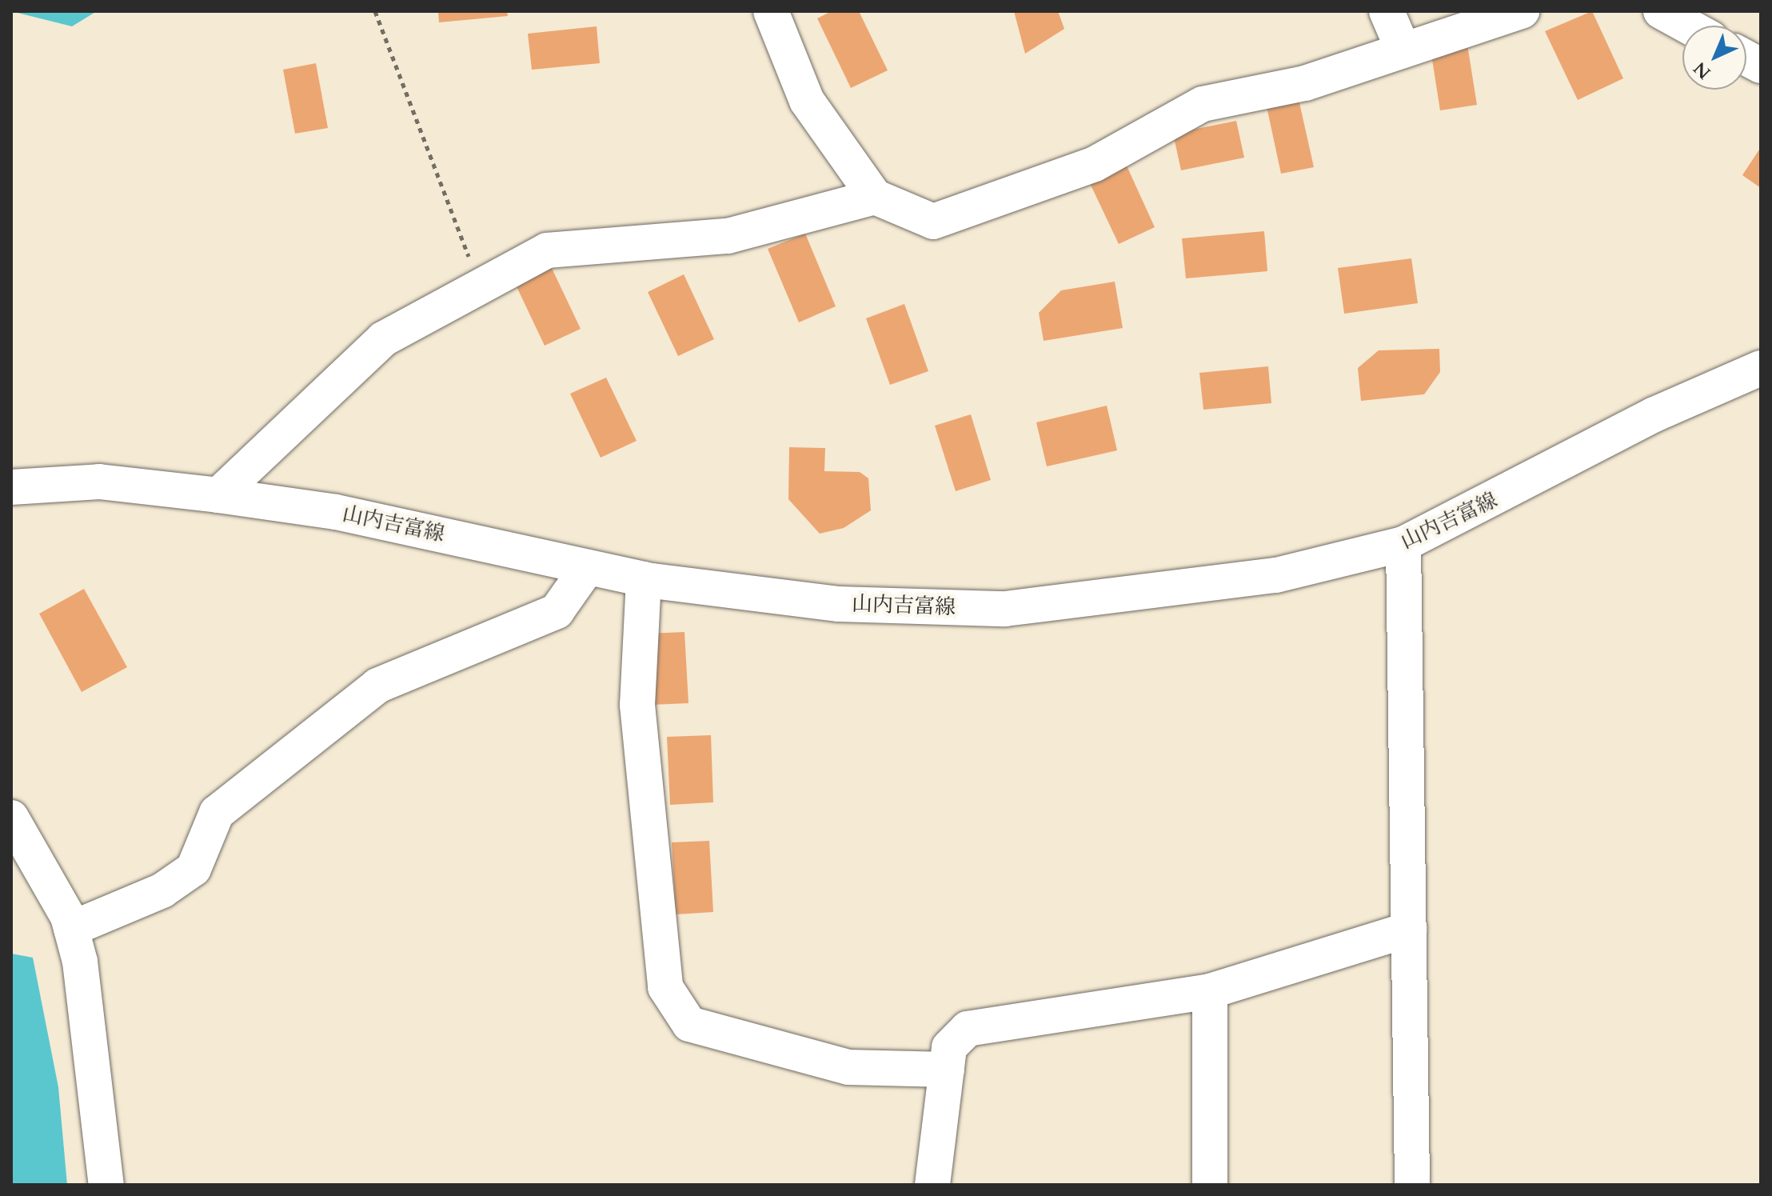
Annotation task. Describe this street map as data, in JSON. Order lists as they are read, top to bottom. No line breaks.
{"streets":{"street":["山内吉富線"]},"north":"bottom left"}
